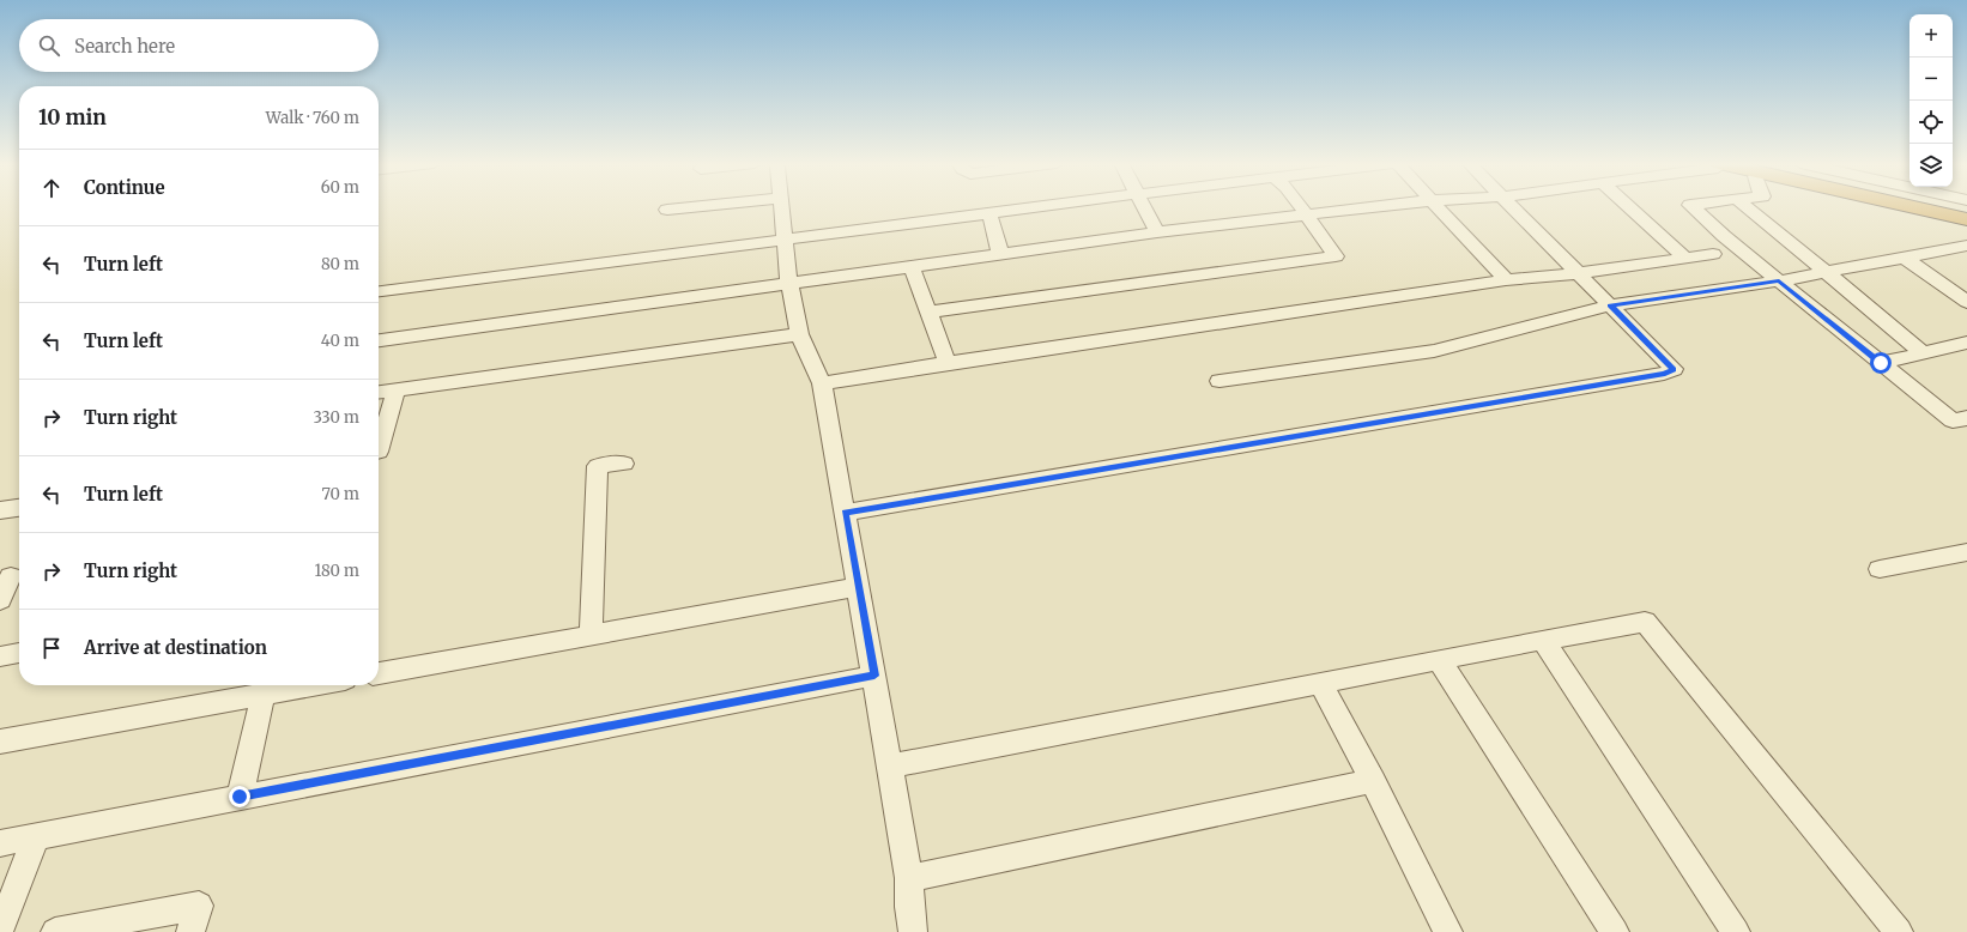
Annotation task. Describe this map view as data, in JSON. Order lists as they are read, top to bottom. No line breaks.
{"page":{"map_buttons":["+","−"],"search":"Search here","heading":["10 min","Walk · 760 m"],"list":[["Continue","60 m"],["Turn left","80 m"],["Turn left","40 m"],["Turn right","330 m"],["Turn left","70 m"],["Turn right","180 m"],"Arrive at destination"]}}
